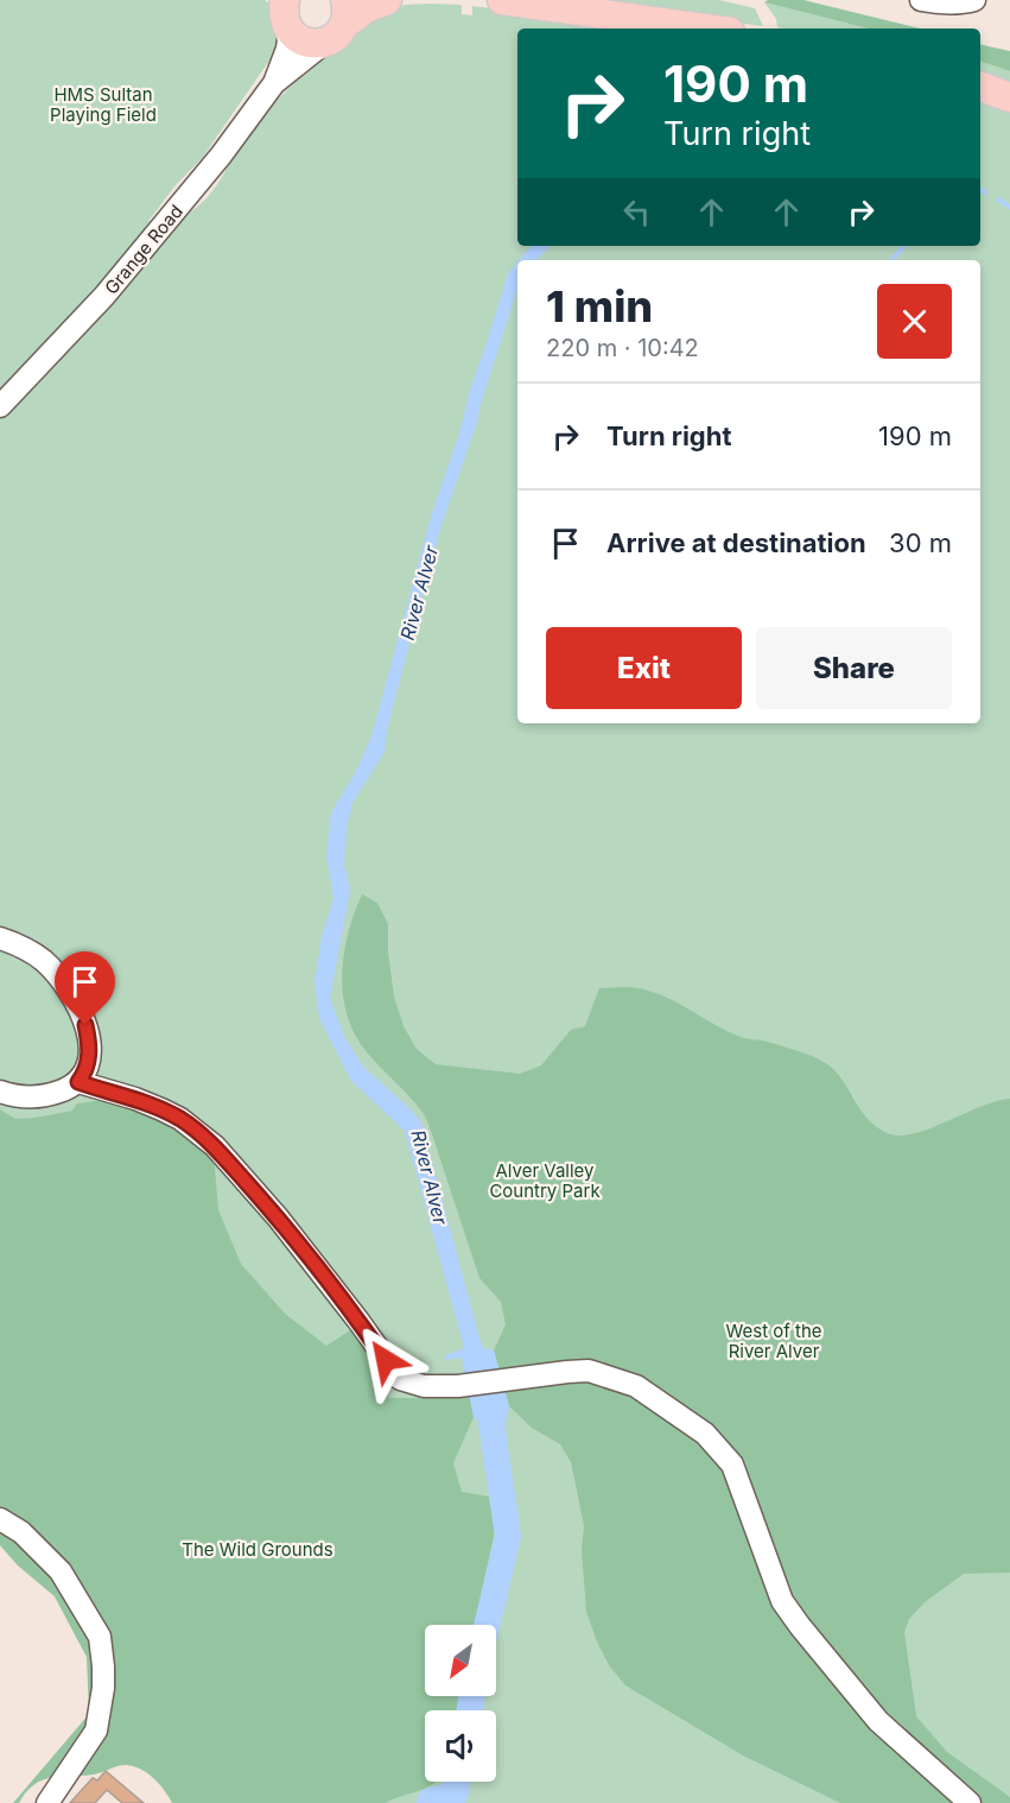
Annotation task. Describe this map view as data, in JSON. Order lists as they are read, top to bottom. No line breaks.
{"streets":{"street":["Grange Road"]},"water":["River Alver"],"parks":["HMS Sultan Playing Field","Alver Valley Country Park","West of the River Alver","The Wild Grounds"],"north":"bottom left","page":{"turn":["190 m","Turn right"],"heading":["1 min","220 m · 10:42"],"list":[{"name":"Turn right","value":"190 m"},{"name":"Arrive at destination","value":"30 m"}],"buttons":["Exit","Share"]}}
